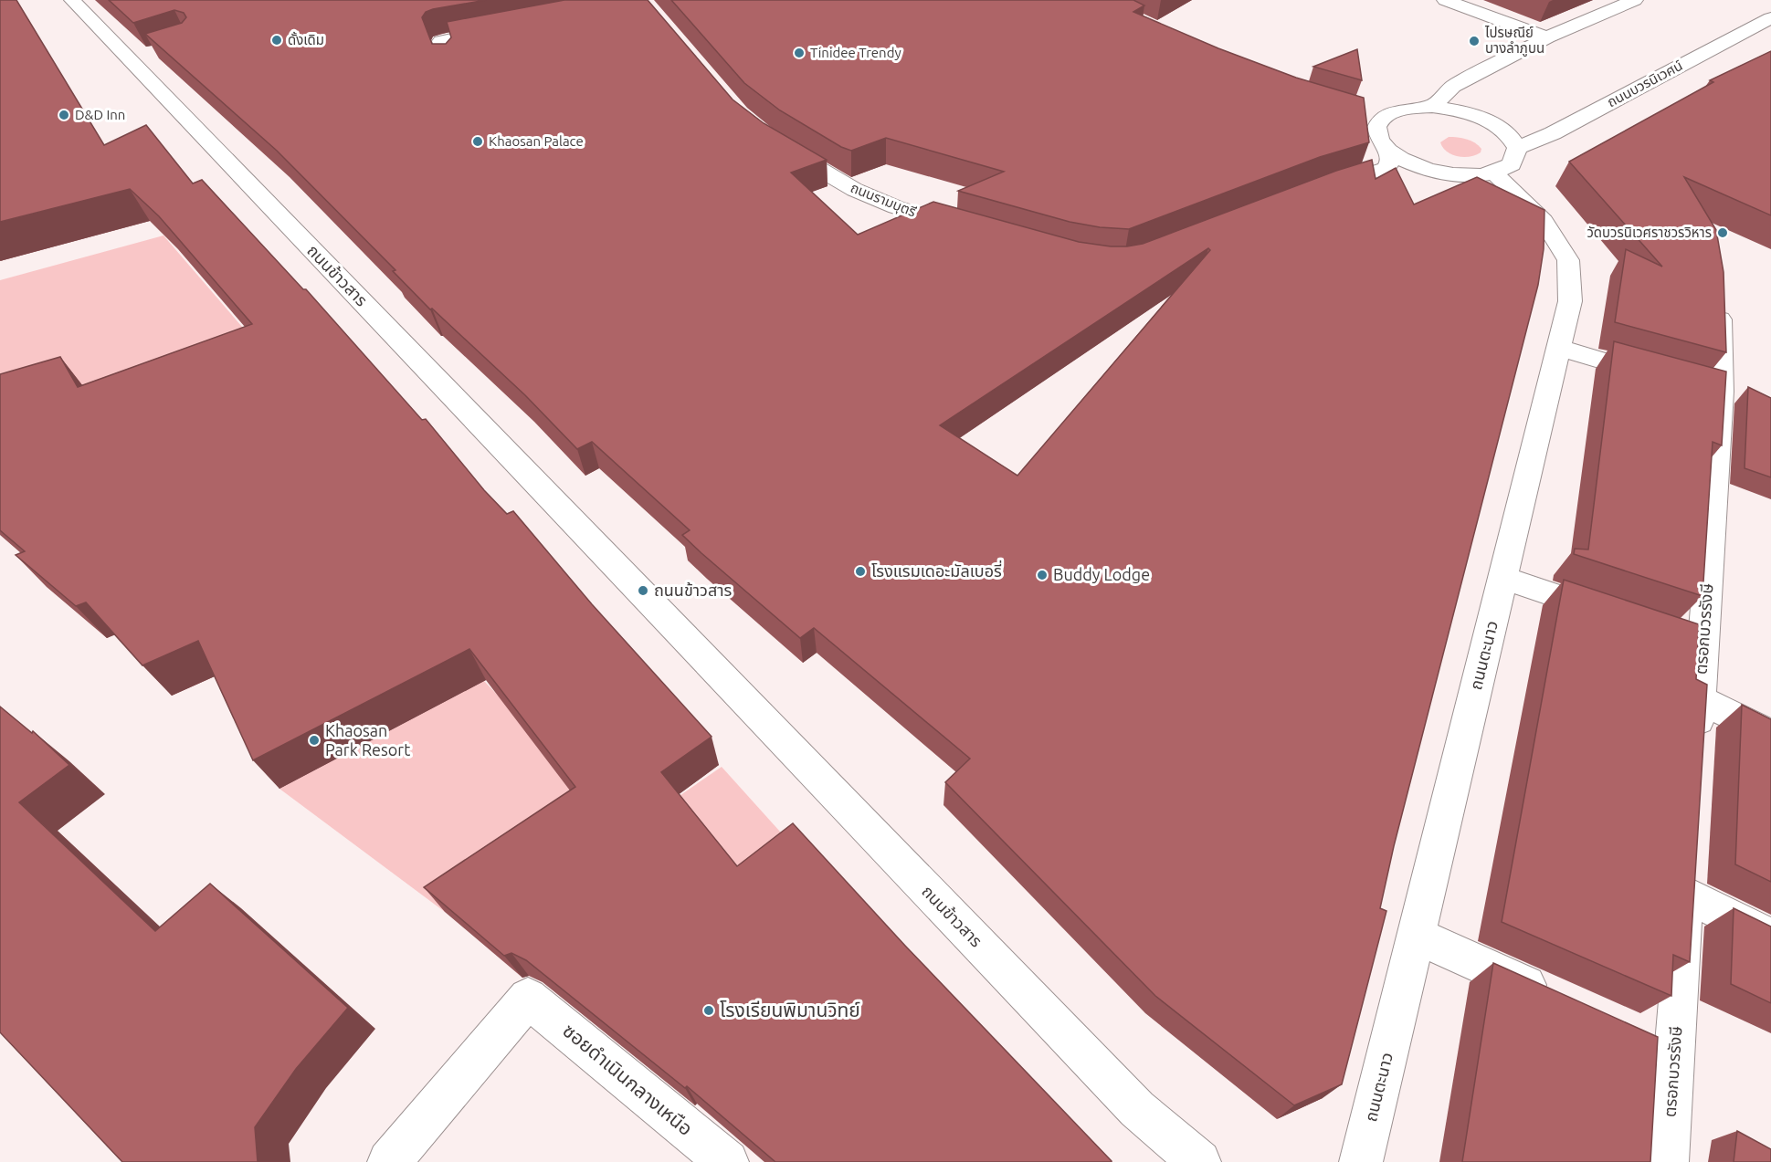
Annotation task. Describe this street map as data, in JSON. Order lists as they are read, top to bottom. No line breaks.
{"streets":{"street":["ถนนบวรนิเวศน์","ถนนรามบุตรี","ถนนข้าวสาร","ตรอกบวรรังษี","ถนนตะนาว","ซอยดำเนินกลางเหนือ"]},"places":["ดั้งเดิม","ไปรษณีย์ บางลำภูบน","Tinidee Trendy","D&D Inn","Khaosan Palace","วัดบวรนิเวศราชวรวิหาร","โรงแรมเดอะมัลเบอรี่","Buddy Lodge","ถนนข้าวสาร","Khaosan Park Resort","โรงเรียนพิมานวิทย์"]}
